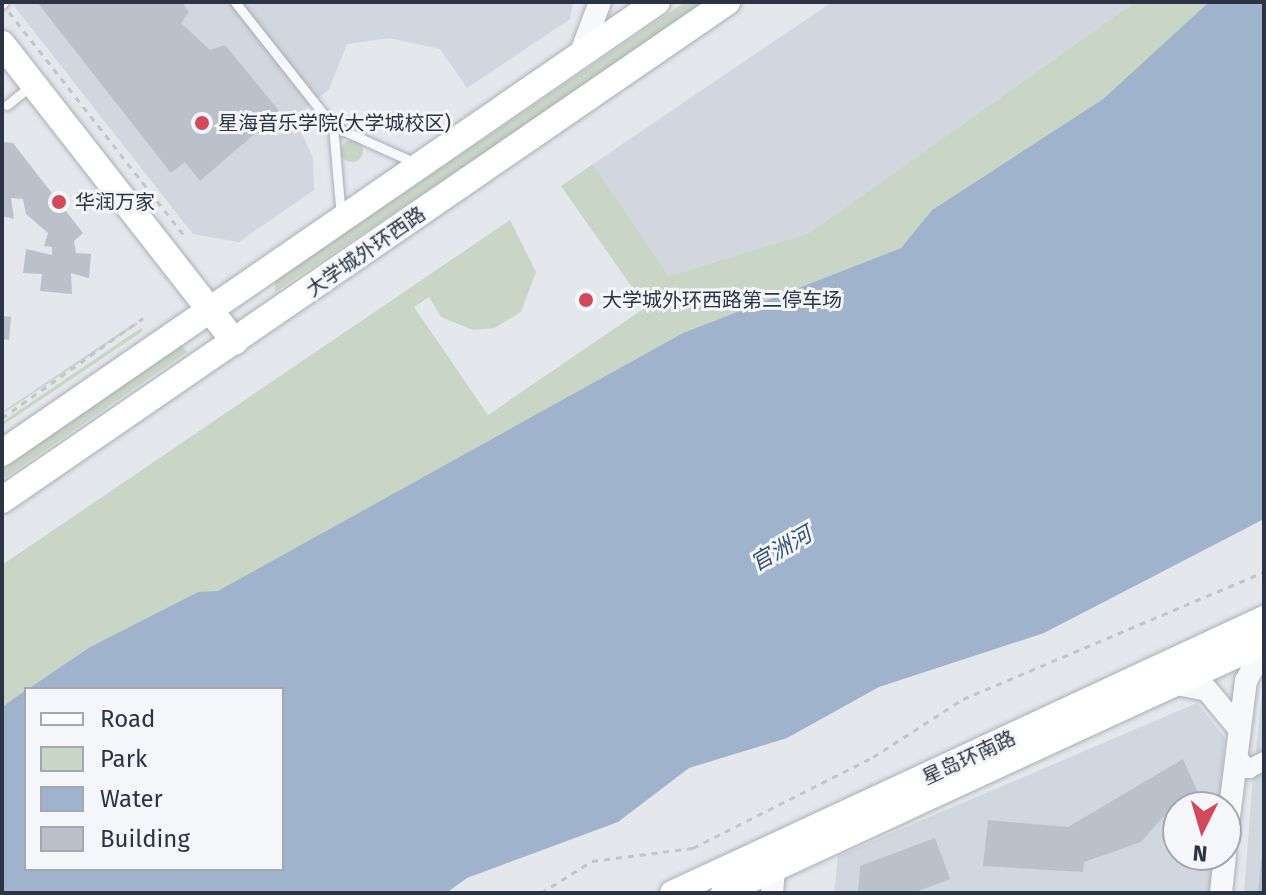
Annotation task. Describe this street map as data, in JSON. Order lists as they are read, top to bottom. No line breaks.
{"streets":{"main road":["大学城外环西路","星岛环南路"]},"water":["官洲河"],"places":["星海音乐学院(大学城校区)","华润万家","大学城外环西路第二停车场"],"legend":["Road","Park","Water","Building"],"north":"bottom"}
